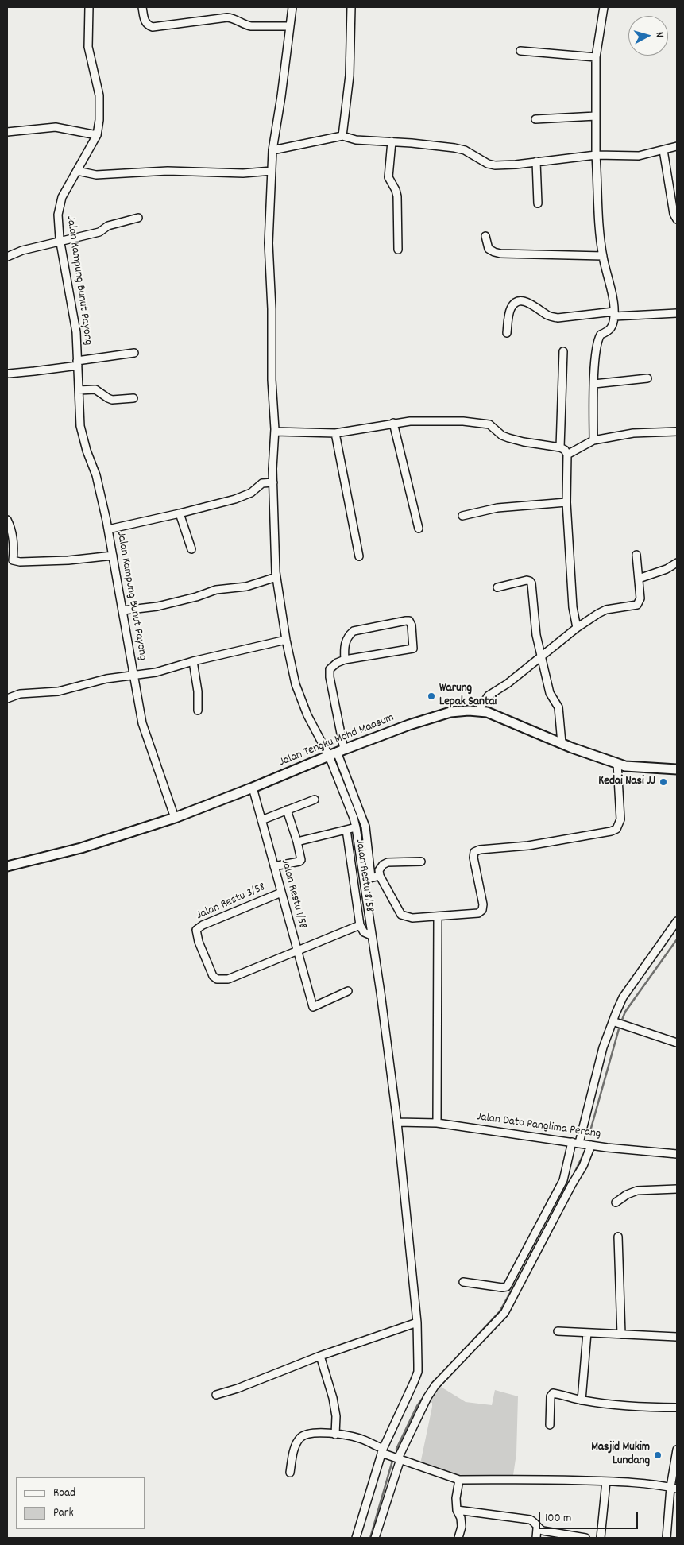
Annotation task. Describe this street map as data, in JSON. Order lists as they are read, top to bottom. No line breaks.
{"streets":{"main road":["Jalan Tengku Mohd Maasum"],"street":["Jalan Kampung Bunut Payong","Jalan Restu 8/58","Jalan Restu 1/58","Jalan Restu 3/58","Jalan Dato Panglima Perang"]},"crossings":[["Jalan Kampung Bunut Payong","Jalan Tengku Mohd Maasum"],["Jalan Tengku Mohd Maasum","Jalan Restu 1/58"],["Jalan Restu 1/58","Jalan Restu 3/58"]],"places":["Warung Lepak Santai","Kedai Nasi JJ","Masjid Mukim Lundang"],"legend":["Road","Park"],"scale_bar":"100 m","north":"right"}
